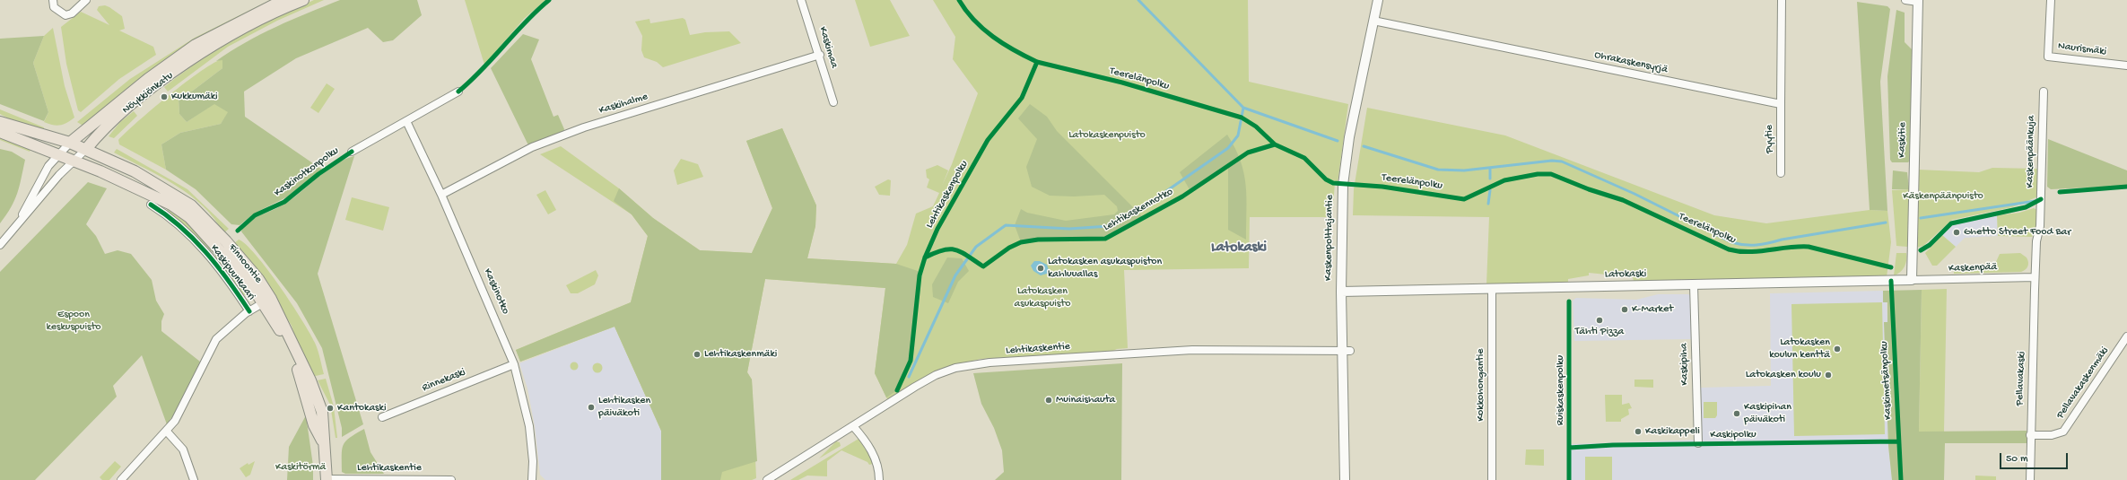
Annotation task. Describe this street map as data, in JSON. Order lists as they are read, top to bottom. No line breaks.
{"streets":{"main road":["Nöykkiönkatu","Finnoontie"],"street":["Kaskimaa","Naurismäki","Ohrakaskensyrjä","Kaskihalme","Pyytie","Kaskitie","Kaskenpäänkuja","Kaskenpolttajantie","Kaskenpää","Kaskipuunkaari","Latokaski","Kaskinotko","Lehtikaskentie","Kaskipiha","Pellavakaski","Rinnekaski","Pellavakaskenmäki","Kokkohongantie"],"cycle path":["Teerelänpolku","Kaskinotkonpolku","Lehtikaskenpolku","Lehtikaskennotko","Kaskimetsänpolku","Ruiskaskenpolku","Kaskipolku"]},"crossings":[["Kaskimaa","Kaskihalme"],["Ohrakaskensyrjä","Pyytie"],["Ohrakaskensyrjä","Kaskenpolttajantie"],["Nöykkiönkatu","Finnoontie"],["Kaskihalme","Kaskinotko"],["Kaskitie","Kaskenpää"],["Kaskitie","Latokaski"],["Kaskenpäänkuja","Kaskenpää"],["Kaskenpäänkuja","Pellavakaski"],["Kaskenpolttajantie","Latokaski"],["Kaskenpolttajantie","Lehtikaskentie"],["Finnoontie","Kaskipuunkaari"],["Finnoontie","Lehtikaskentie"],["Kaskenpää","Latokaski"],["Kaskenpää","Pellavakaski"],["Latokaski","Kaskipiha"],["Latokaski","Kokkohongantie"],["Kaskinotko","Rinnekaski"],["Pellavakaski","Pellavakaskenmäki"]],"districts":["Latokaski"],"parks":["Latokaskenpuisto","Käskenpäänpuisto","Latokasken asukaspuisto","Espoon keskuspuisto","Kaskitörmä"],"places":["Kukkumäki","Ghetto Street Food Bar","Latokasken asukaspuiston kahluuallas","K-Market","Tähti Pizza","Latokasken koulun kenttä","Lehtikaskenmäki","Latokasken koulu","Muinaishauta","Lehtikasken päiväkoti","Kantokaski","Kaskipihan päiväkoti","Kaskikappeli"],"scale_bar":"50 m"}
